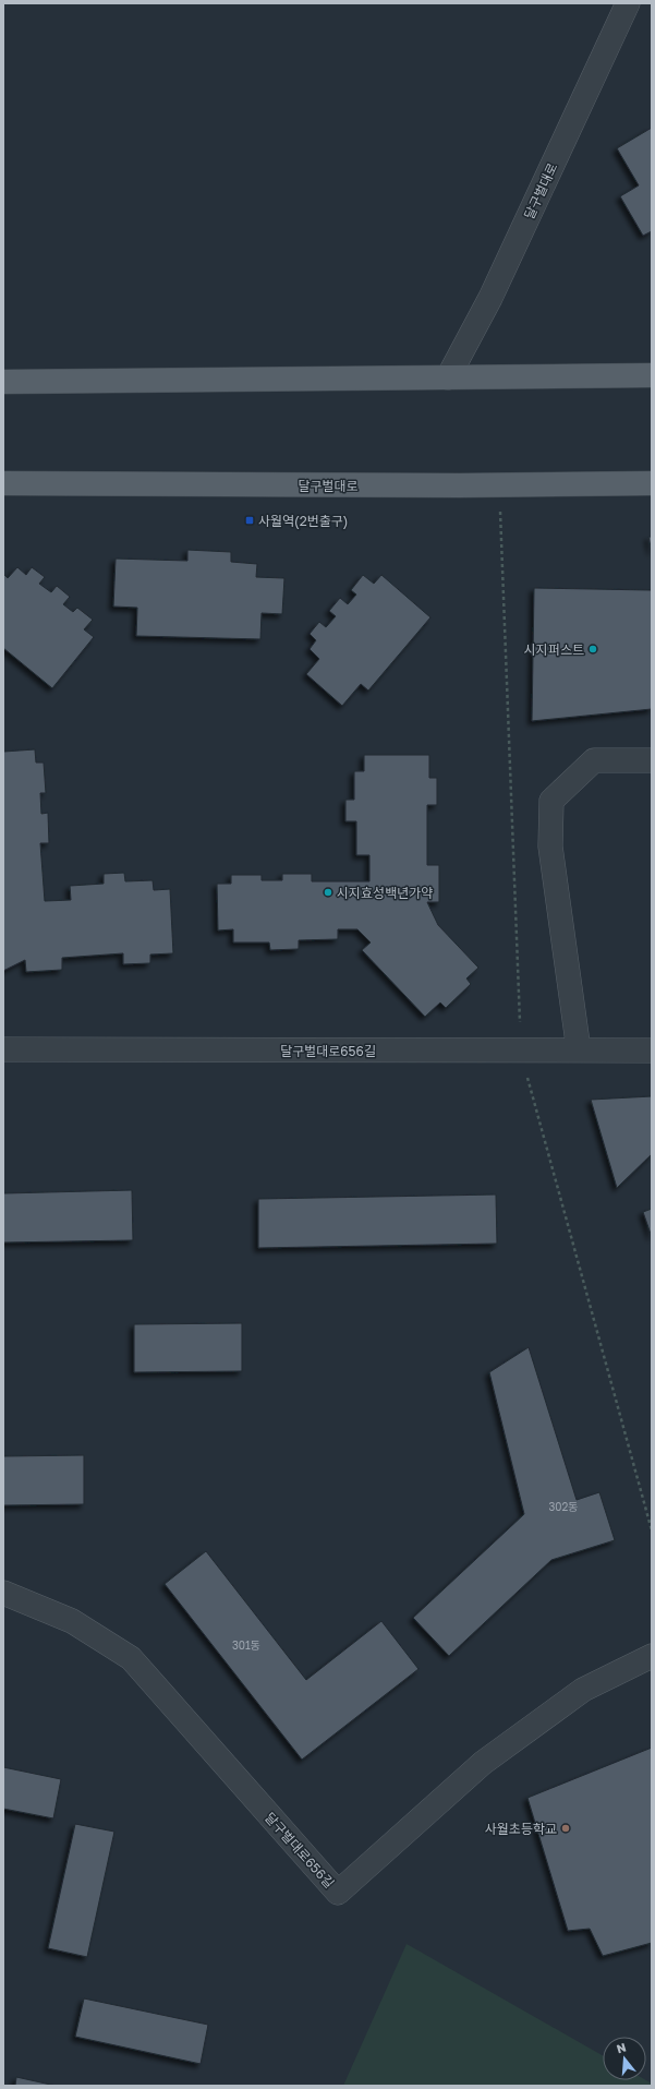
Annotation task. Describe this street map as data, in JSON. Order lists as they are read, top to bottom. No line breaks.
{"streets":{"main road":["달구벌대로"],"street":["달구벌대로656길"]},"places":{"transit":["사월역(2번출구)"],"other":["시지퍼스트","시지효성백년가약","사월초등학교"]},"house_numbers":["302동","301동"],"north":"top"}
